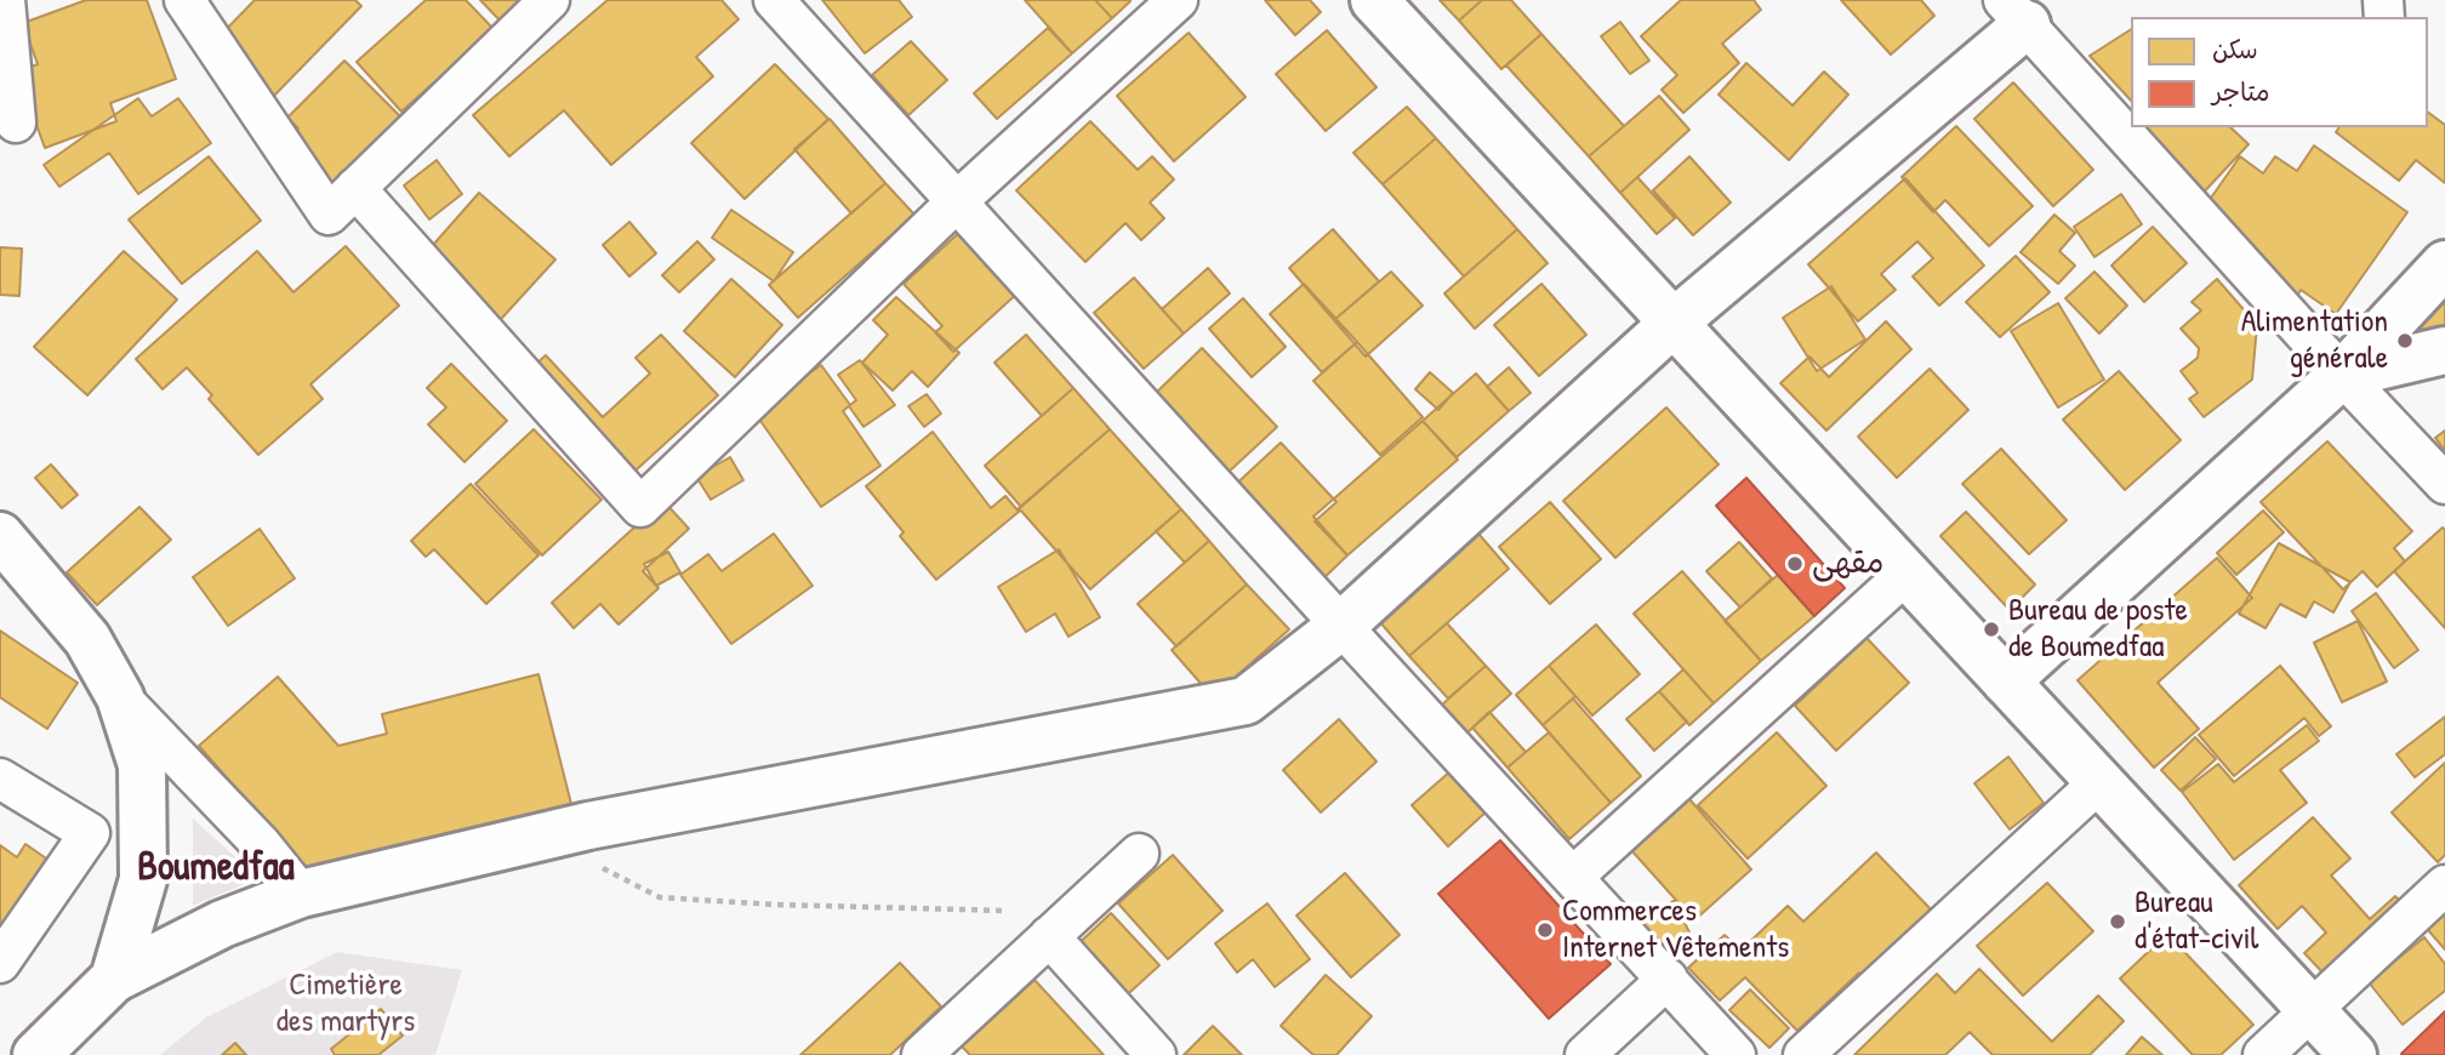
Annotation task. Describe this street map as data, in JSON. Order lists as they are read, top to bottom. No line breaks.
{"districts":["Boumedfaa"],"parks":["Cimetière des martyrs"],"places":["Alimentation générale","مقهى","Bureau de poste de Boumedfaa","Bureau d'état-civil","Commerces Internet Vêtements"],"legend":["سكن","متاجر"]}
